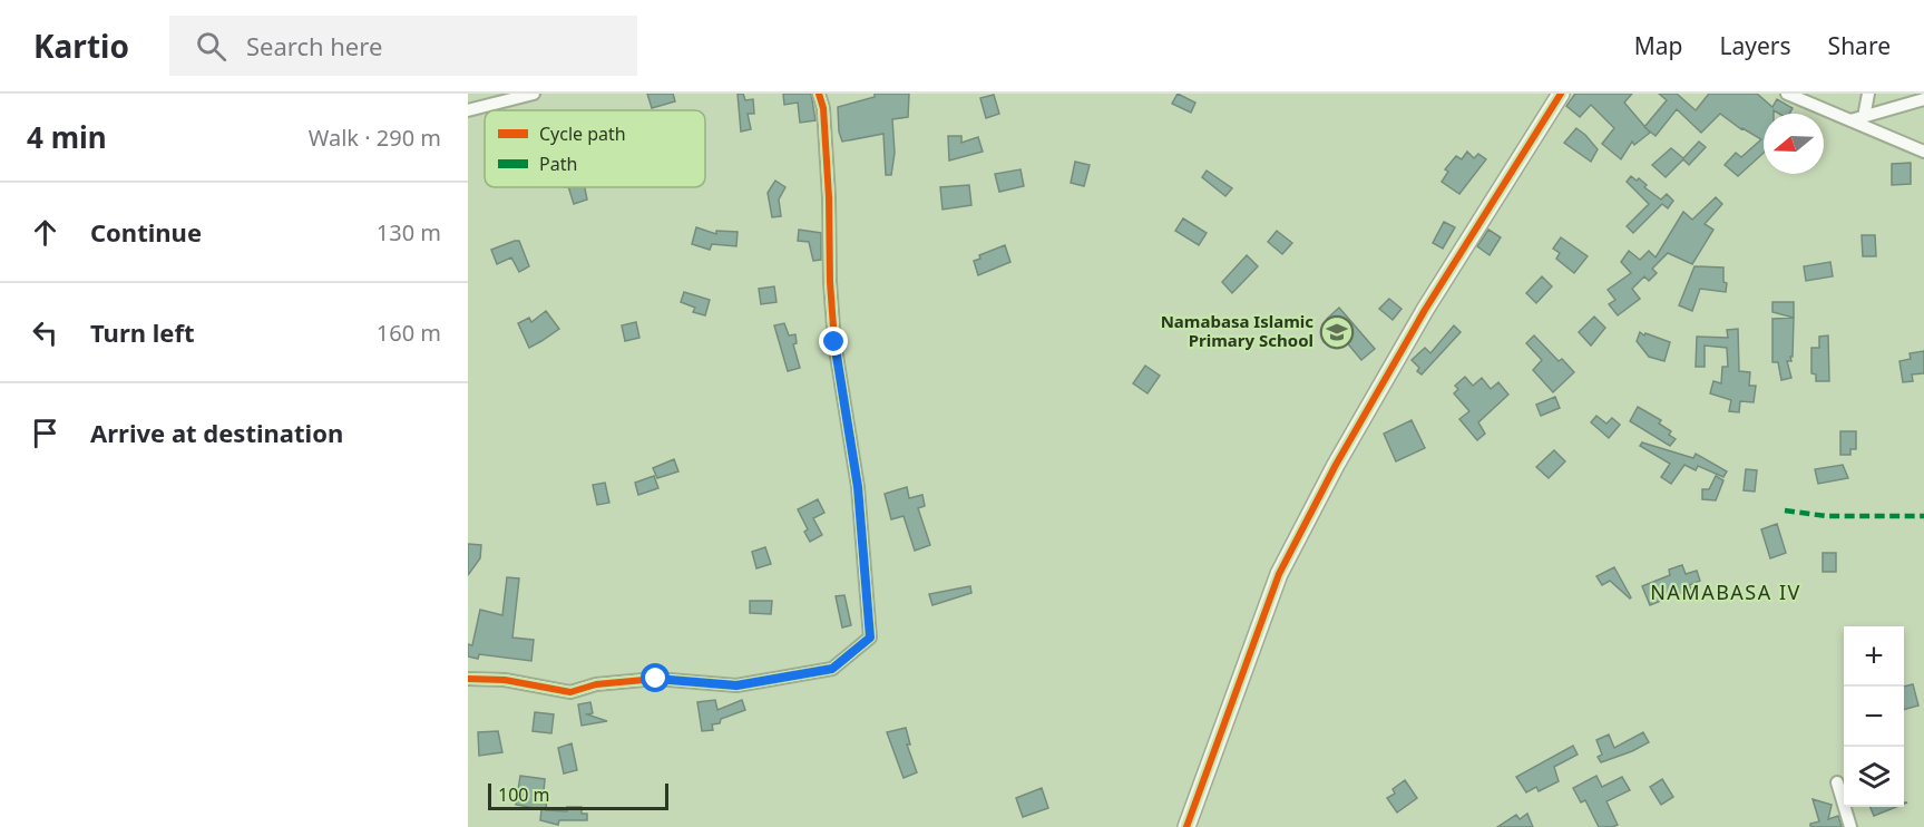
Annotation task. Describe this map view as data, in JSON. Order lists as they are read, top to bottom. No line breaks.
{"districts":["NAMABASA IV"],"places":{"school or university":["Namabasa Islamic Primary School"]},"legend":["Cycle path","Path"],"scale_bar":"100 m","north":"left","page":{"header":"Kartio","search":"Search here","nav":["Map","Layers","Share"],"heading":["4 min","Walk · 290 m"],"list":[["Continue","130 m"],["Turn left","160 m"],"Arrive at destination"],"map_buttons":["+","−"],"scale":"100 m"}}
